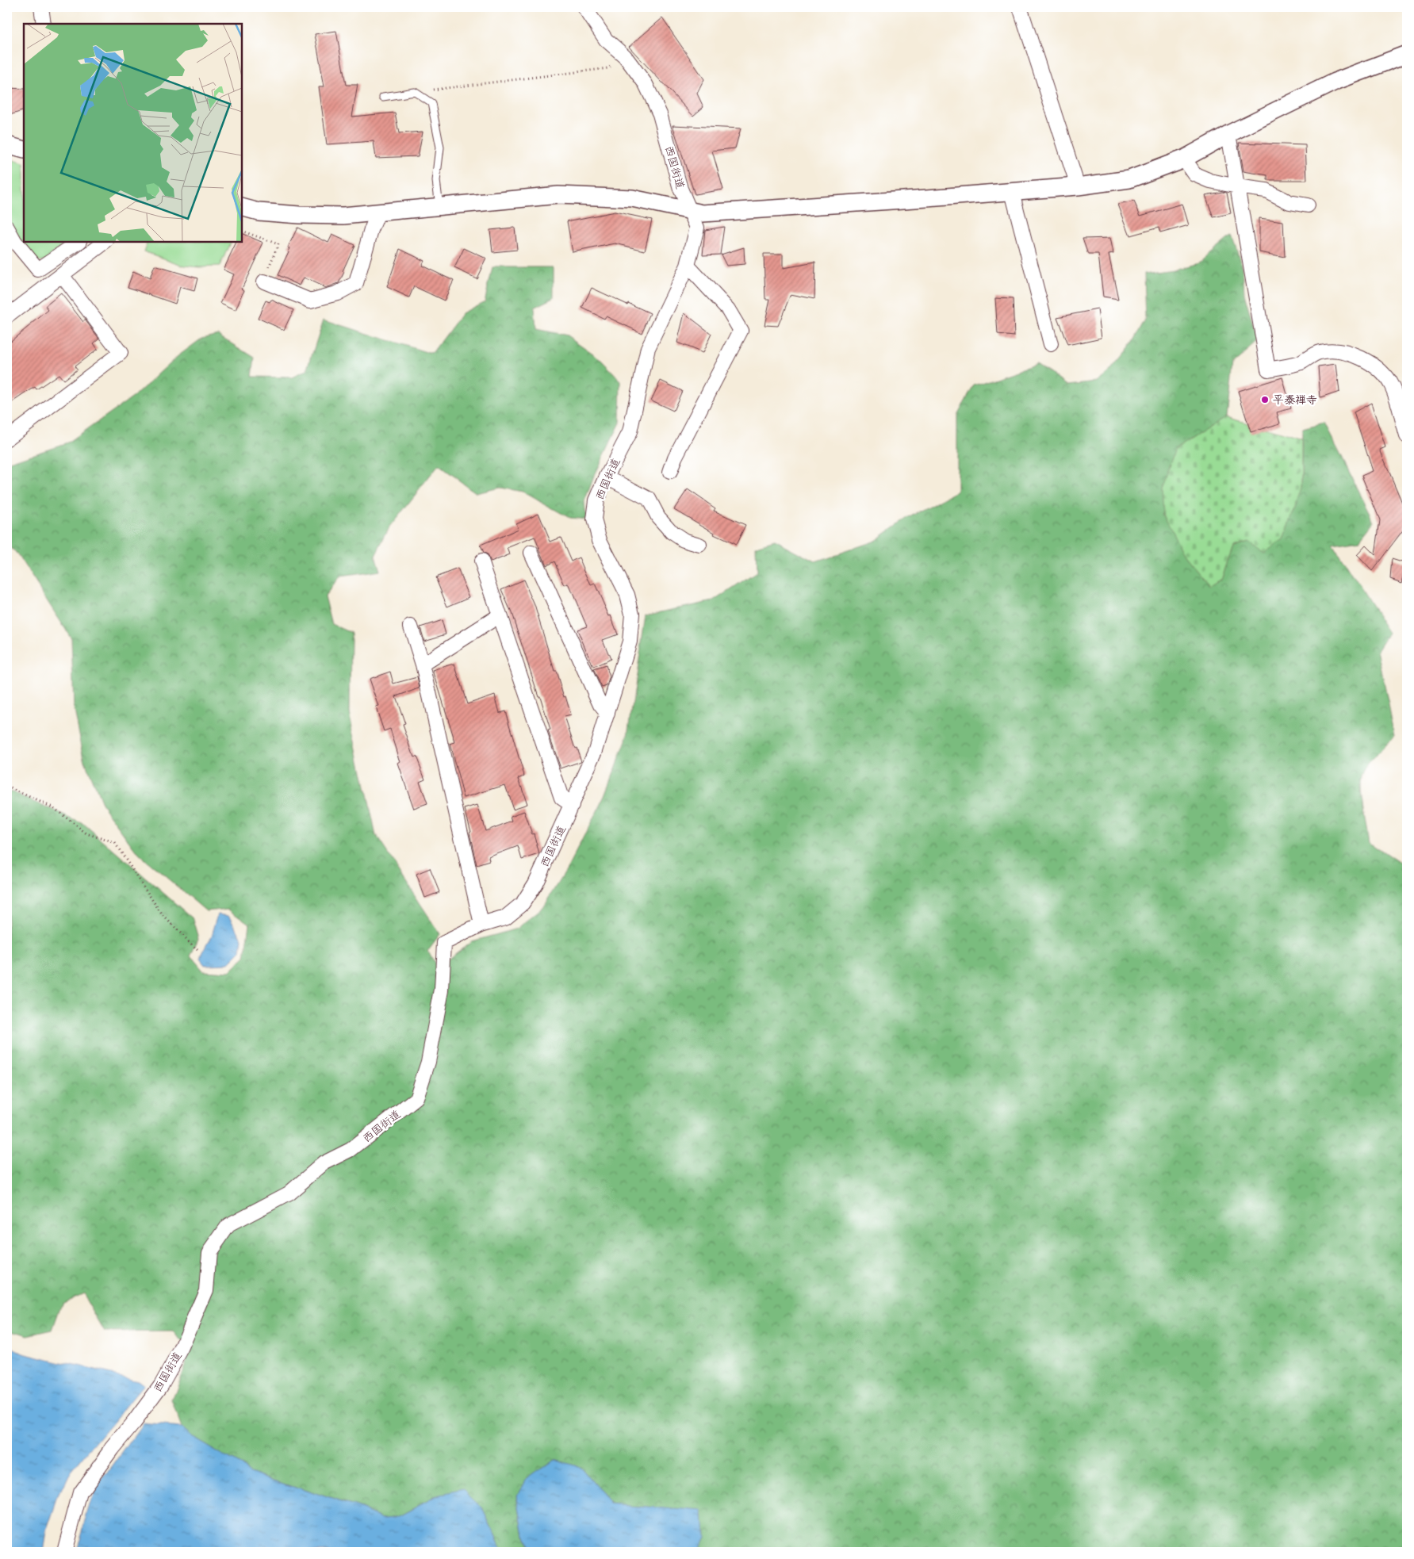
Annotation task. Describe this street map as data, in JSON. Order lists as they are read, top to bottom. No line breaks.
{"streets":{"street":["西国街道"]},"places":["平泰禅寺"]}
